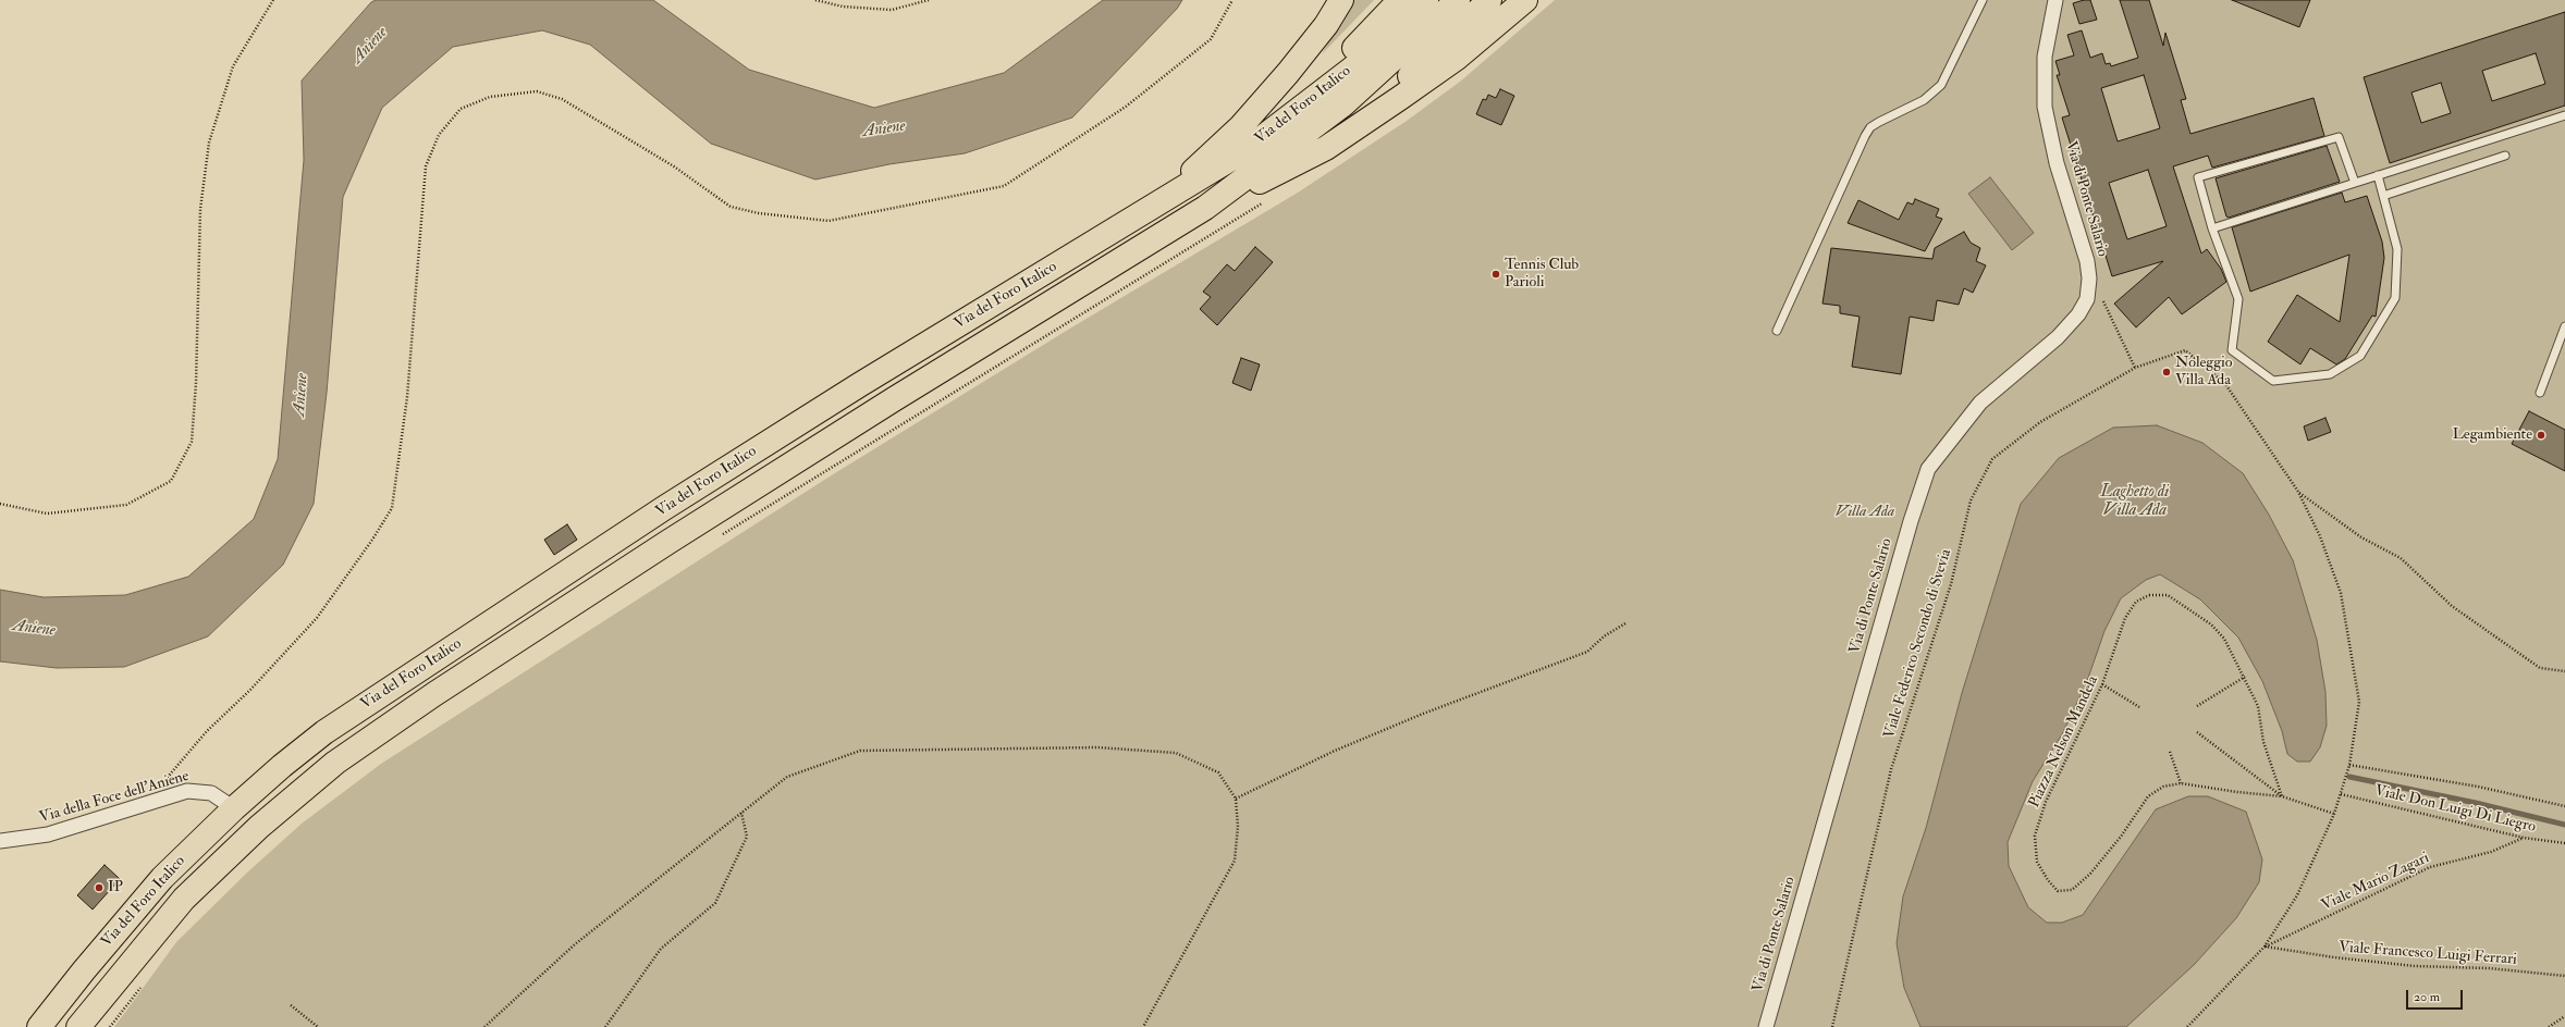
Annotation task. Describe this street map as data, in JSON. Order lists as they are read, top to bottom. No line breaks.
{"streets":{"highway":["Via del Foro Italico"],"street":["Via di Ponte Salario","Via della Foce dell'Aniene"],"path":["Viale Federico Secondo di Svevia","Piazza Nelson Mandela","Viale Don Luigi Di Liegro","Viale Mario Zagari","Viale Francesco Luigi Ferrari"]},"crossings":[["Via del Foro Italico","Via della Foce dell'Aniene"],["Viale Federico Secondo di Svevia","Piazza Nelson Mandela"],["Viale Federico Secondo di Svevia","Viale Don Luigi Di Liegro"],["Viale Federico Secondo di Svevia","Viale Mario Zagari"],["Viale Federico Secondo di Svevia","Viale Francesco Luigi Ferrari"],["Viale Don Luigi Di Liegro","Viale Mario Zagari"],["Viale Mario Zagari","Viale Francesco Luigi Ferrari"]],"water":["Aniene","Laghetto di Villa Ada"],"parks":["Villa Ada"],"places":["Tennis Club Parioli","Noleggio Villa Ada","Legambiente","IP"],"scale_bar":"20 m"}
